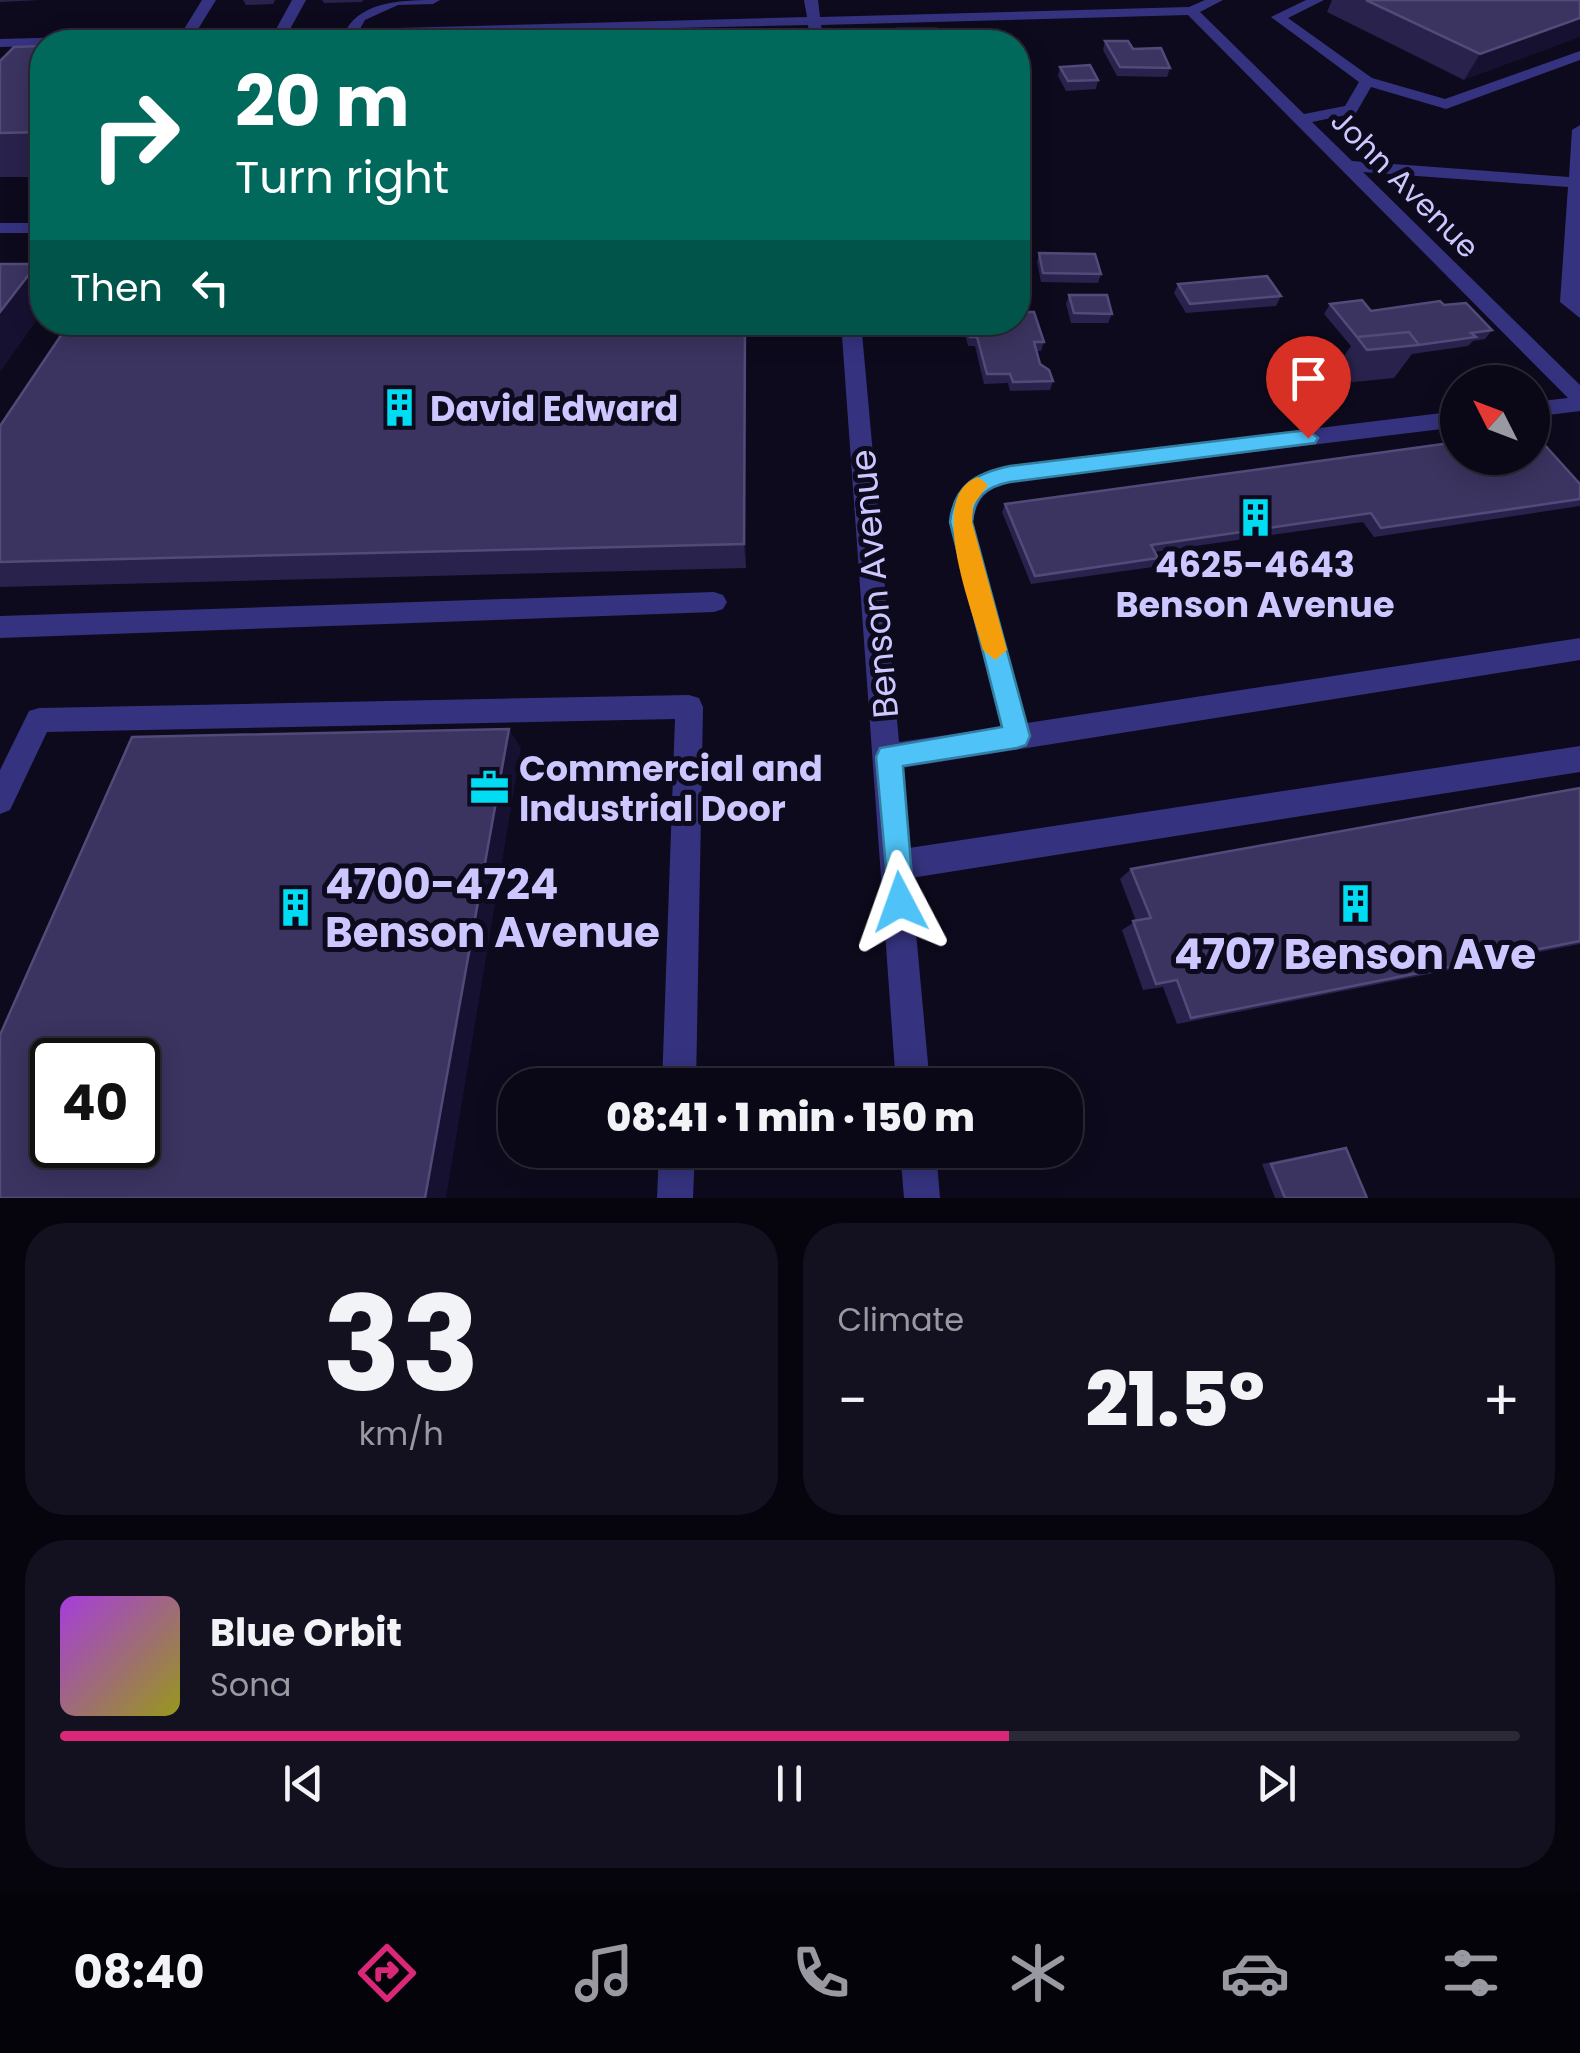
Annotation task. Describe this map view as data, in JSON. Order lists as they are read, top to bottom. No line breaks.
{"streets":{"street":["John Avenue","Benson Avenue"]},"places":{"building":["David Edward","4625-4643 Benson Avenue","4707 Benson Ave","4700-4724 Benson Avenue"],"office":["Commercial and Industrial Door"]},"north":"top left","page":{"turn":["20 m","Turn right"],"then":"Then","limit":"40","trip":"08:41 · 1 min · 150 m","tile":[["33","km/h"],"Climate"],"heat":["−","21.5°","+"],"song":["Blue Orbit","Sona"],"tabs":"08:40"}}
